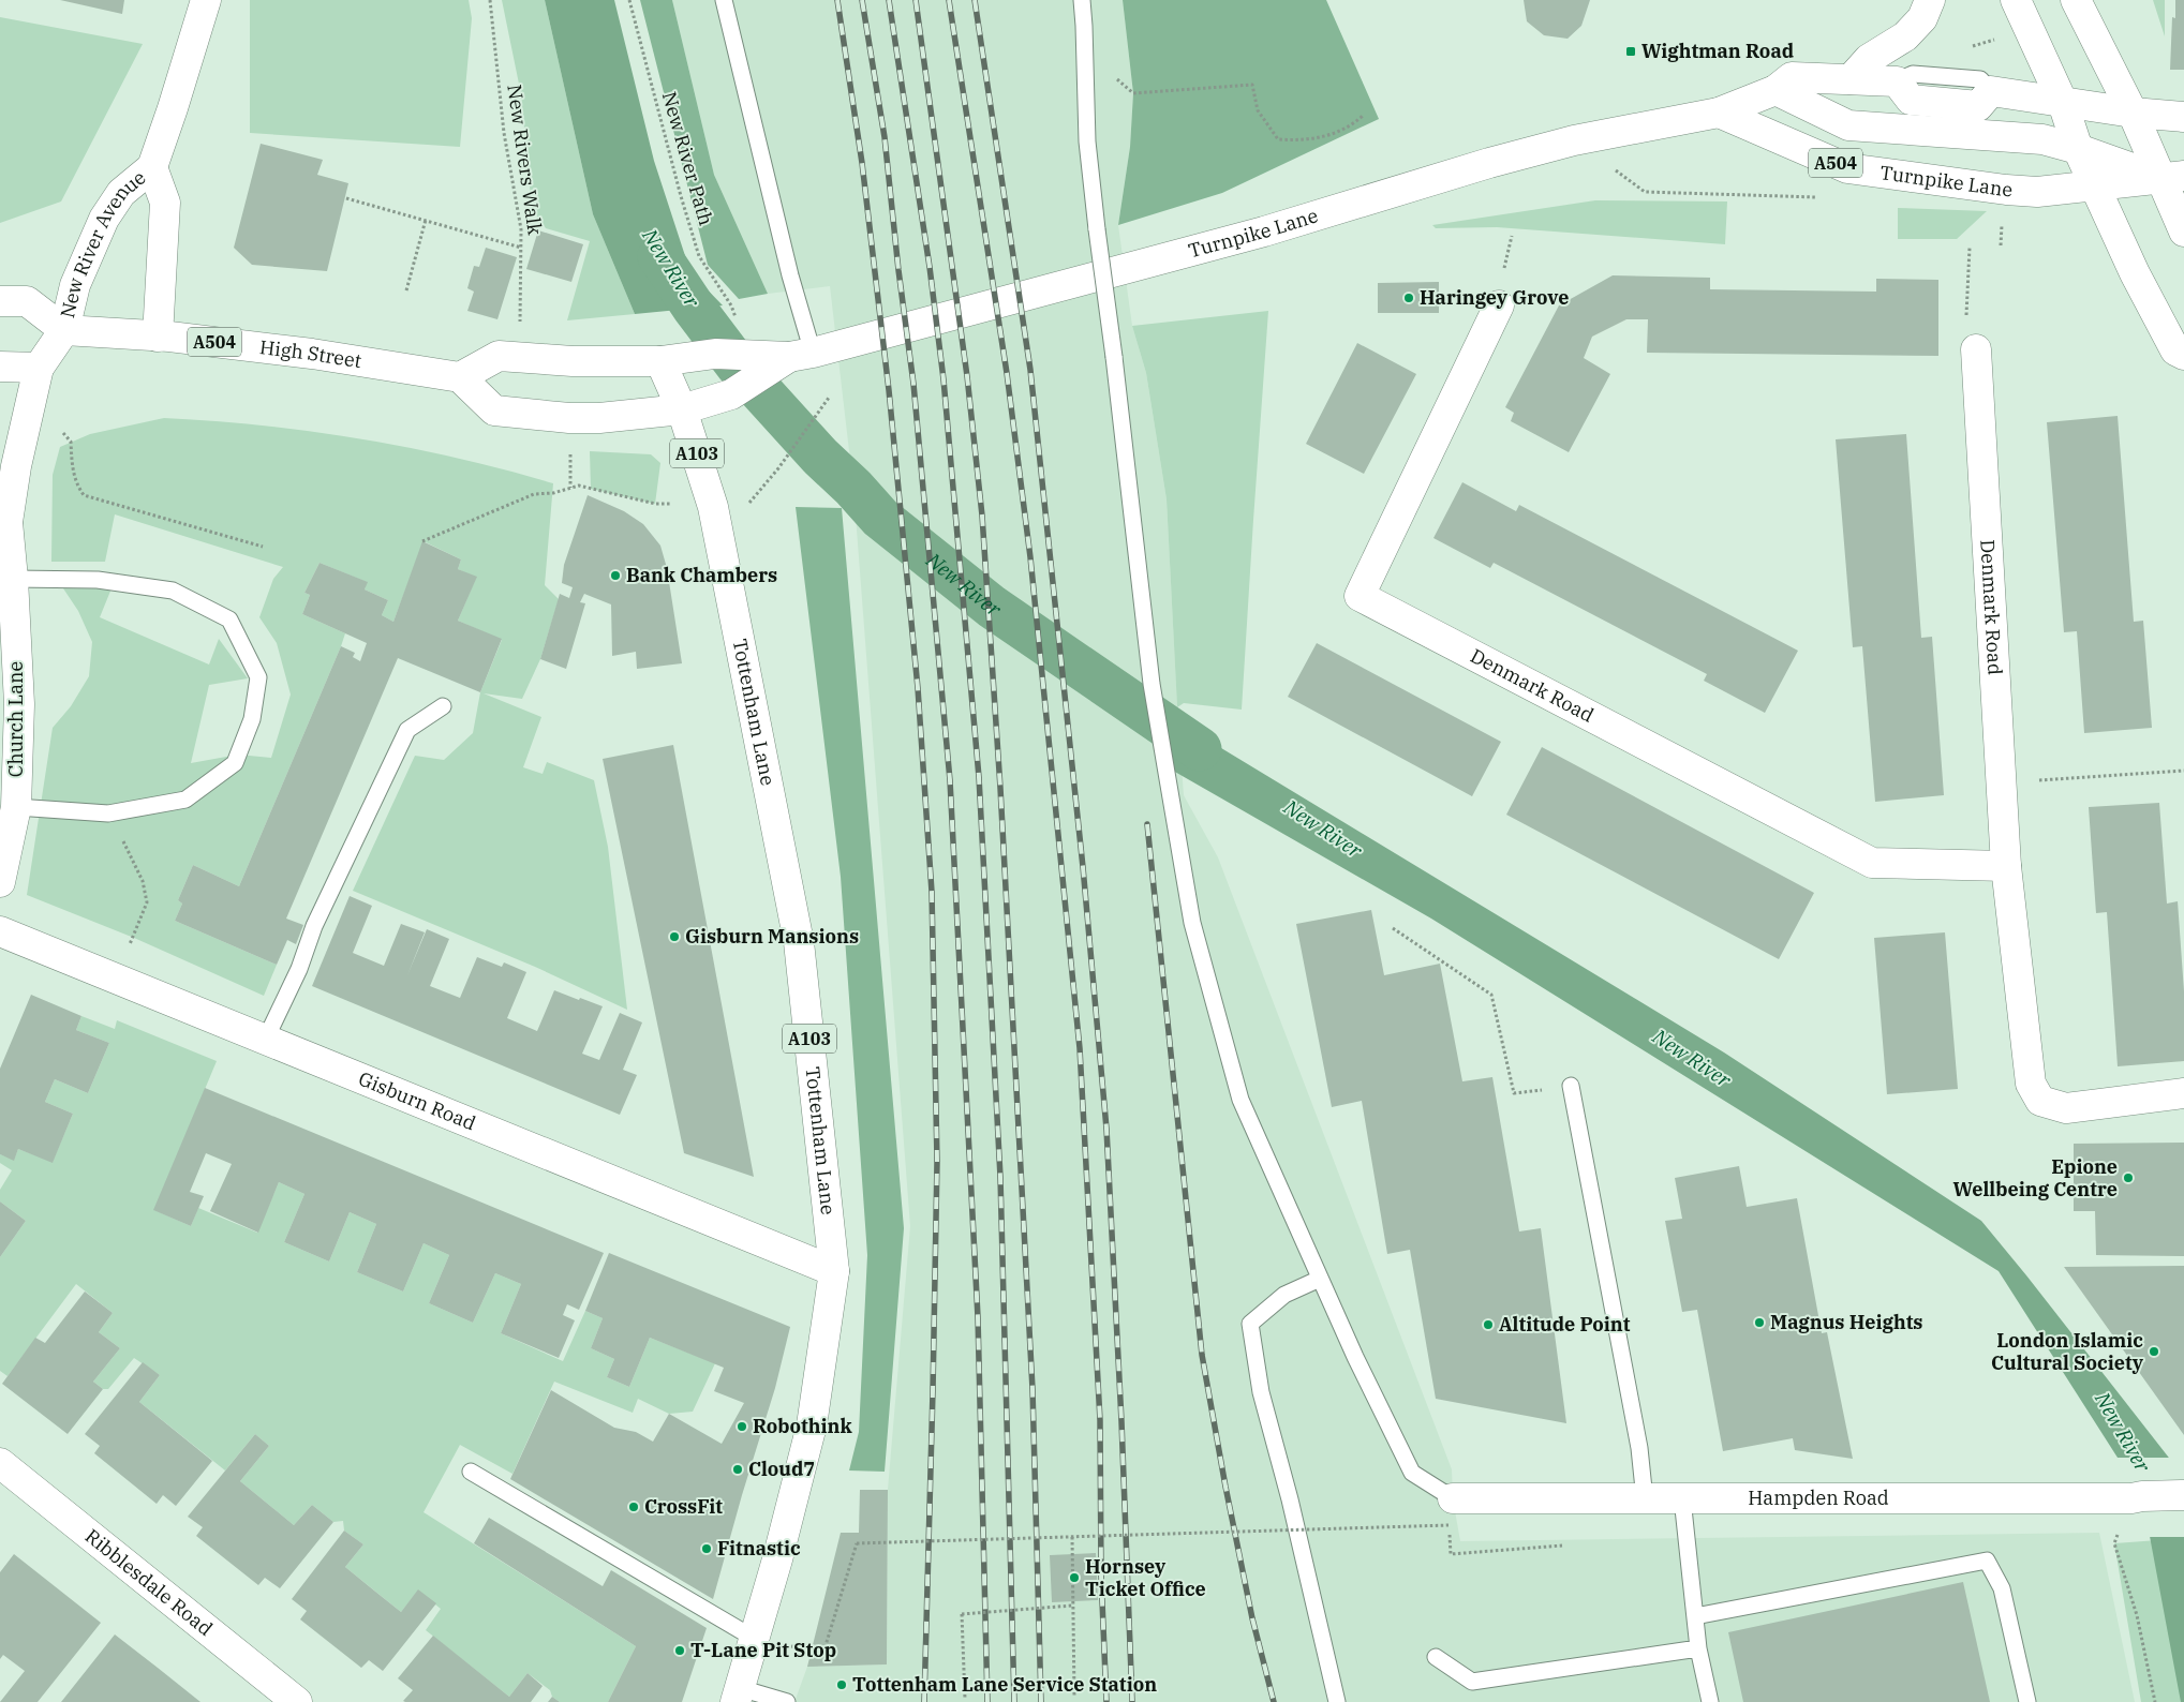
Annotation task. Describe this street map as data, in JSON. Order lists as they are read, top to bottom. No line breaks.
{"streets":{"main road":["A504","Turnpike Lane","New River Avenue","High Street","A103","Denmark Road","Tottenham Lane","Church Lane","Gisburn Road","Hampden Road","Ribblesdale Road"],"path":["New River Path","New Rivers Walk"]},"crossings":[["Turnpike Lane","Tottenham Lane"],["New River Avenue","High Street"],["Tottenham Lane","Gisburn Road"]],"water":["New River"],"places":{"transit":["Wightman Road"],"other":["Haringey Grove","Bank Chambers","Gisburn Mansions","Epione Wellbeing Centre","Magnus Heights","Altitude Point","London Islamic Cultural Society","Robothink","Cloud7","CrossFit","Fitnastic","Hornsey Ticket Office","T-Lane Pit Stop","Tottenham Lane Service Station"]}}
